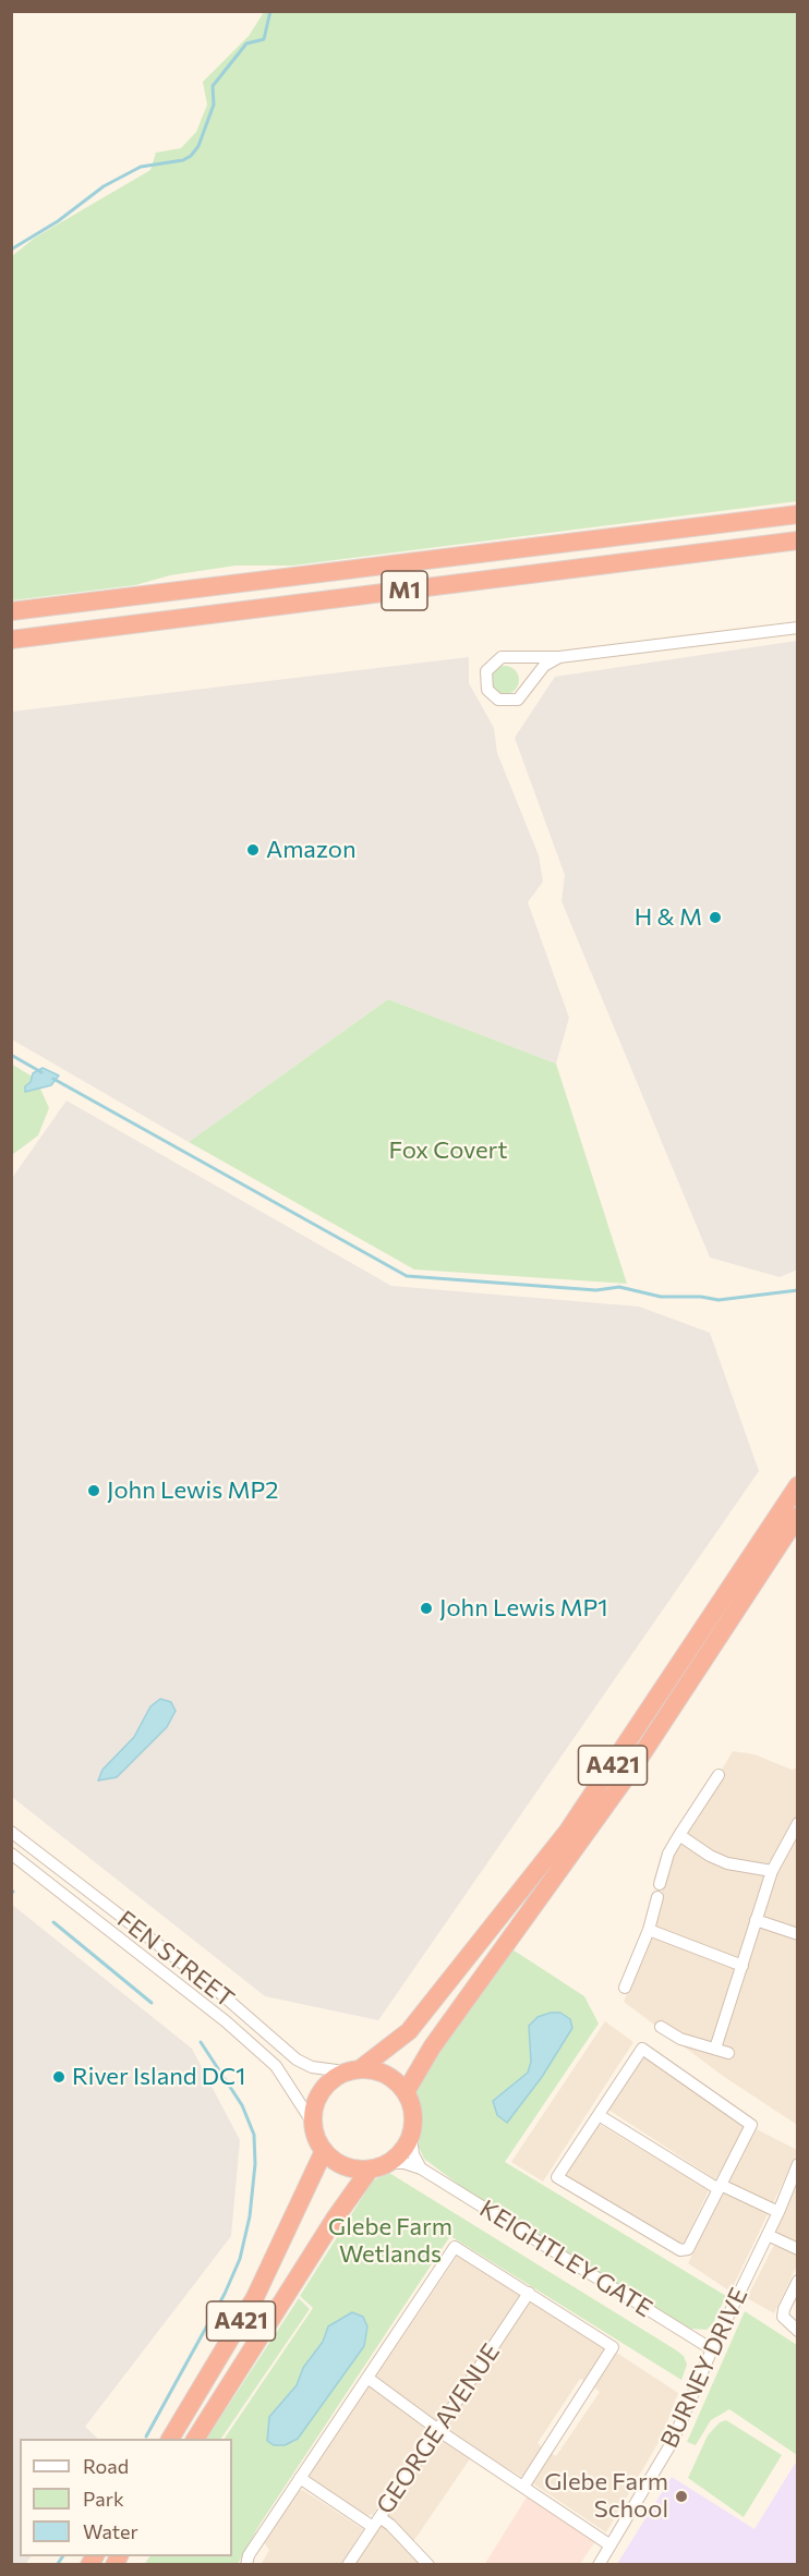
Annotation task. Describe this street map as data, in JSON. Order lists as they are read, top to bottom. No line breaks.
{"streets":{"highway":["M1","A421"],"street":["FEN STREET","KEIGHTLEY GATE","BURNEY DRIVE","GEORGE AVENUE"]},"crossings":[["A421","FEN STREET"],["A421","KEIGHTLEY GATE"],["FEN STREET","KEIGHTLEY GATE"],["KEIGHTLEY GATE","BURNEY DRIVE"]],"parks":["Fox Covert","Glebe Farm Wetlands"],"places":["Amazon","H & M","John Lewis MP2","John Lewis MP1","River Island DC1","Glebe Farm School"],"legend":["Road","Park","Water"]}
